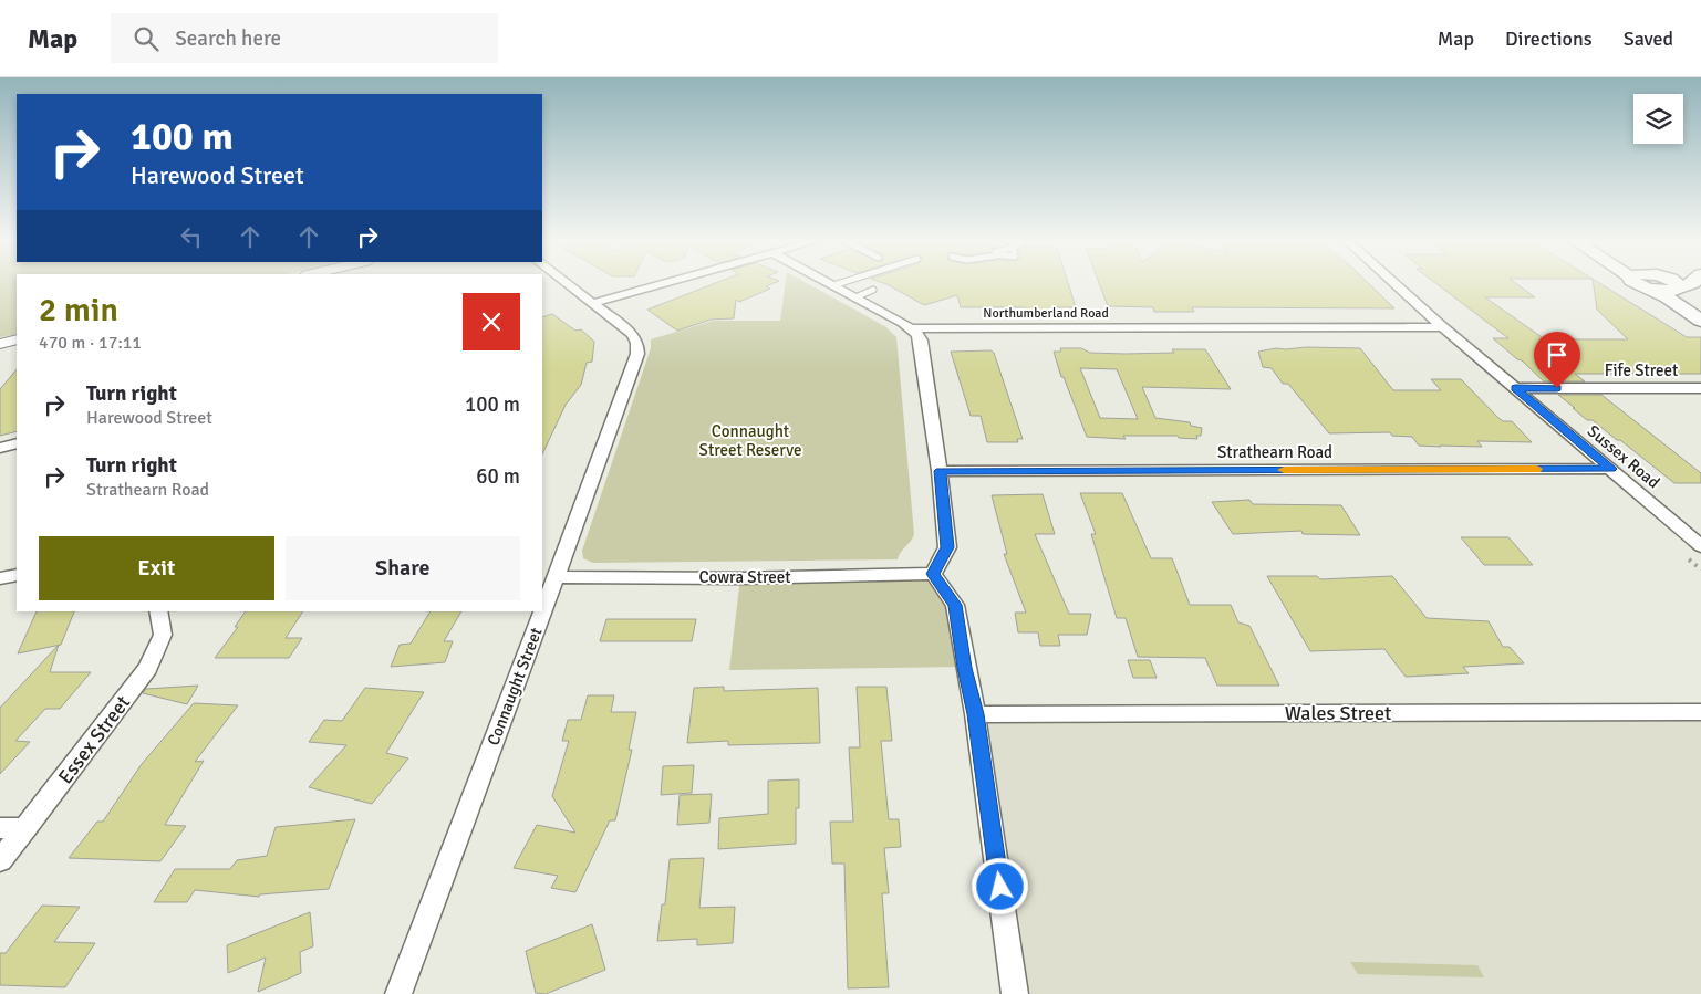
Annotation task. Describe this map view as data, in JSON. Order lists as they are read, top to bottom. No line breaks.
{"streets":{"street":["Northumberland Road","Fife Street","Strathearn Road","Sussex Road","Cowra Street","Connaught Street","Wales Street","Essex Street"]},"crossings":[["Northumberland Road","Sussex Road"],["Fife Street","Sussex Road"],["Strathearn Road","Sussex Road"],["Cowra Street","Connaught Street"]],"parks":["Connaught Street Reserve"],"page":{"header":"Map","search":"Search here","nav":["Map","Directions","Saved"],"turn":["100 m","Harewood Street"],"heading":["2 min","470 m · 17:11"],"list":[{"name":"Turn right","note":"Harewood Street","value":"100 m"},{"name":"Turn right","note":"Strathearn Road","value":"60 m"}],"buttons":["Exit","Share"]}}
